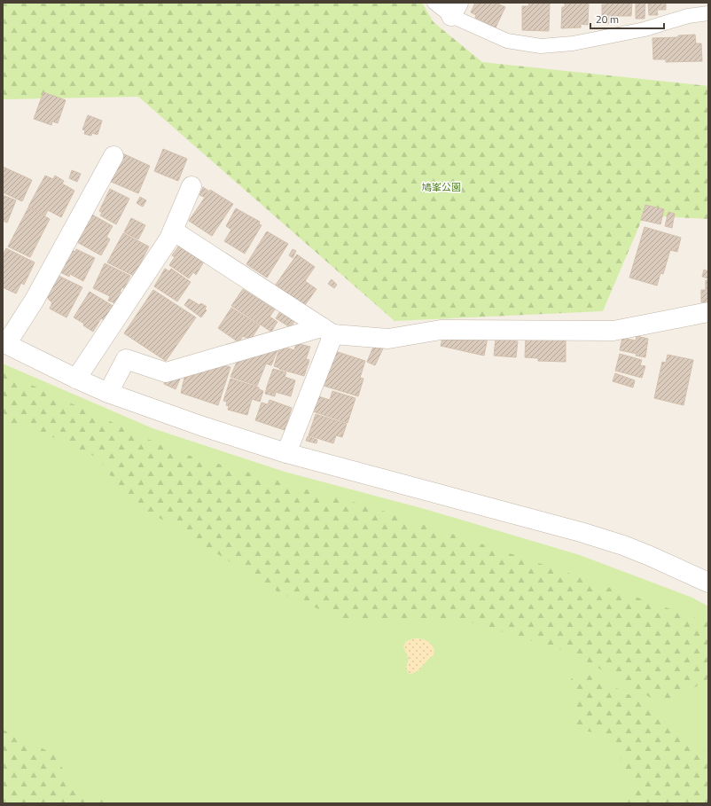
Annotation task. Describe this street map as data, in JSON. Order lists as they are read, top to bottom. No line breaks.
{"parks":["鳩峯公園"],"scale_bar":"20 m"}
